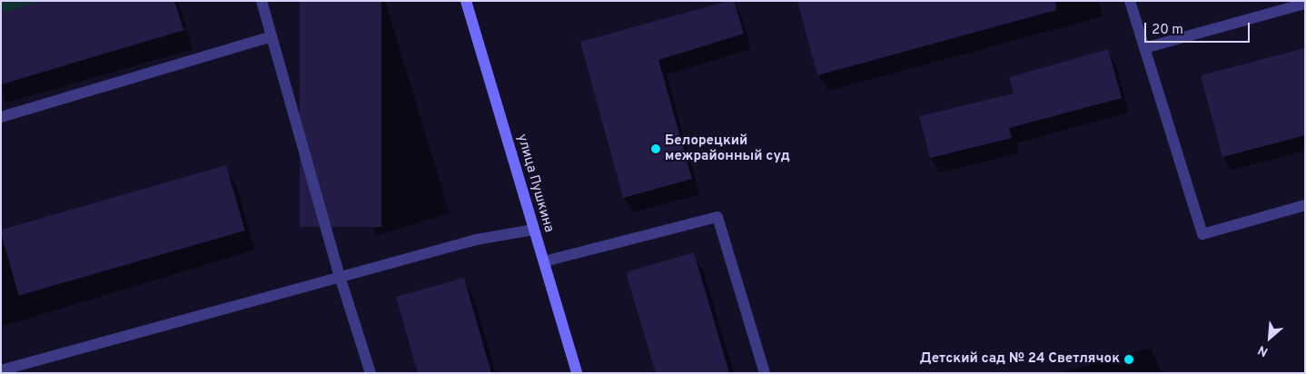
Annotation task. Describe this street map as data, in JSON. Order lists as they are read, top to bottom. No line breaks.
{"streets":{"main road":["улица Пушкина"]},"places":["Белорецкий межрайонный суд","Детский сад № 24 Светлячок"],"scale_bar":"20 m","north":"bottom left"}
